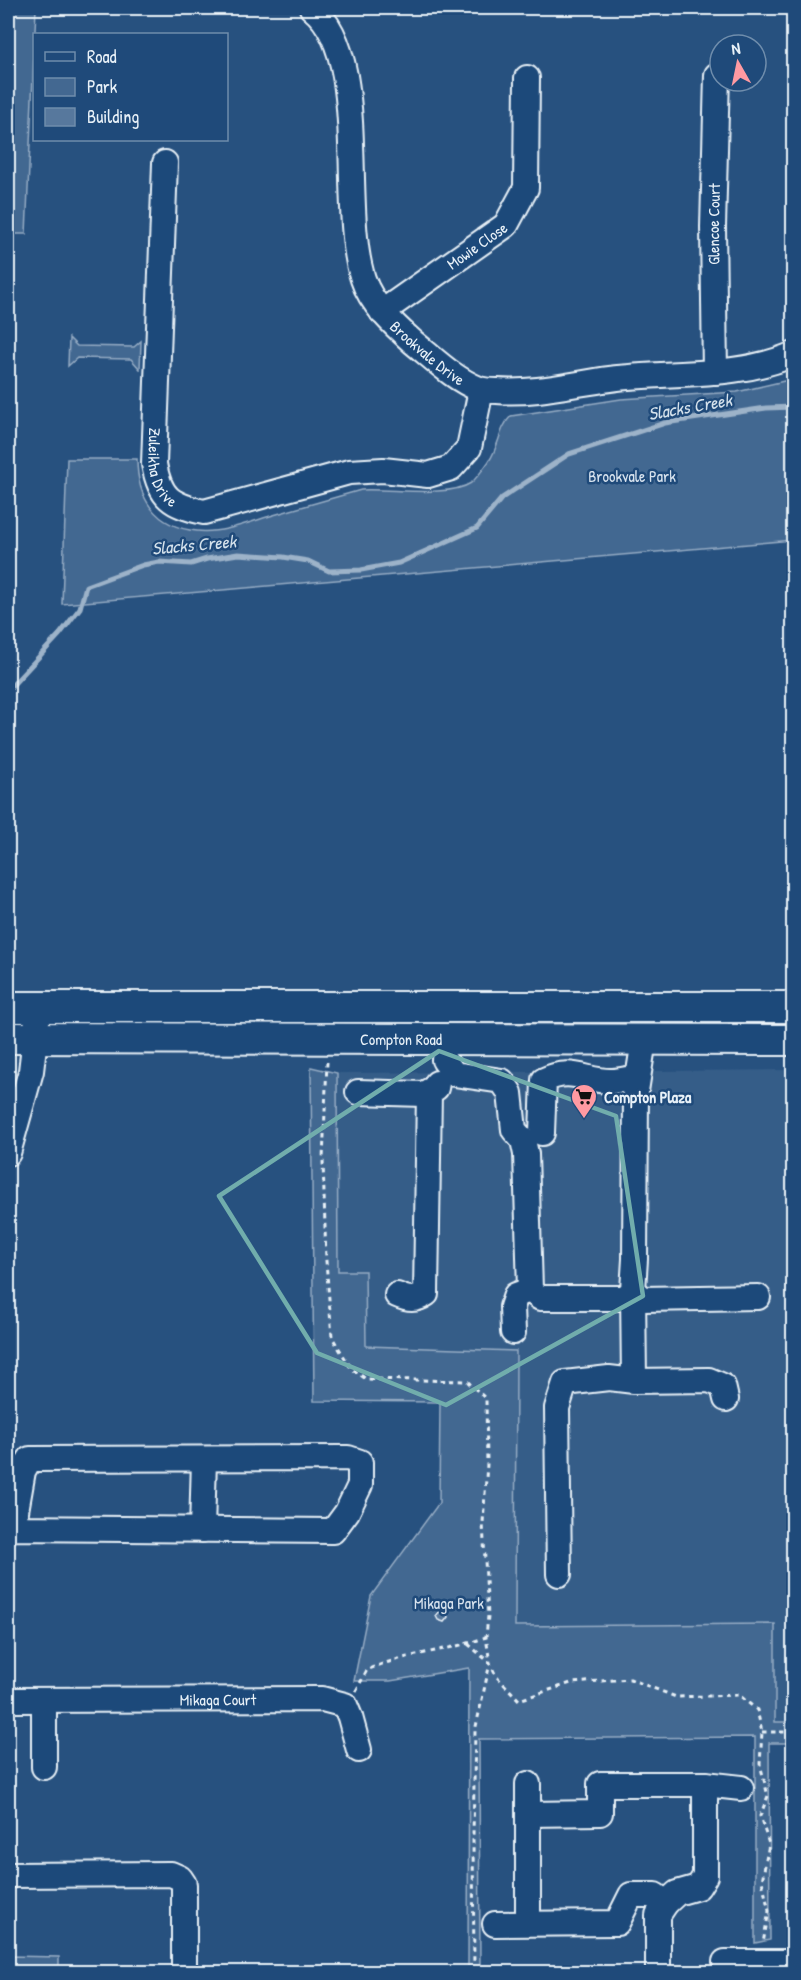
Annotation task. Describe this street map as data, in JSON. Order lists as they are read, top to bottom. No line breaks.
{"streets":{"main road":["Compton Road"],"street":["Glencoe Court","Mowie Close","Brookvale Drive","Zuleikha Drive","Mikaga Court"]},"crossings":[["Glencoe Court","Brookvale Drive"],["Mowie Close","Brookvale Drive"],["Brookvale Drive","Zuleikha Drive"]],"water":["Slacks Creek"],"parks":["Brookvale Park","Mikaga Park"],"places":{"supermarket":["Compton Plaza"]},"legend":["Road","Park","Building"],"north":"top"}
